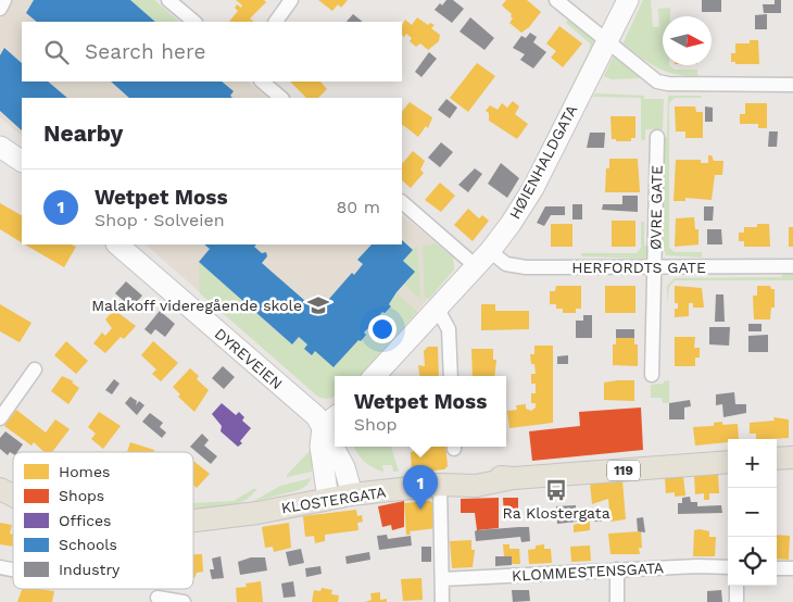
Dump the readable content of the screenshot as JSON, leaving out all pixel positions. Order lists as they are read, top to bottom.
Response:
{
  "streets": {
    "main road": ["119", "KLOSTERGATA"],
    "street": [
      "HØIENHALDGATA",
      "ØVRE GATE",
      "HERFORDTS GATE",
      "DYREVEIEN",
      "KLOMMESTENSGATA"
    ]
  },
  "crossings": [
    ["HØIENHALDGATA", "HERFORDTS GATE"],
    ["ØVRE GATE", "HERFORDTS GATE"],
    ["DYREVEIEN", "KLOSTERGATA"]
  ],
  "places": {
    "school or university": ["Malakoff videregående skole"],
    "bus stop": ["Ra Klostergata"]
  },
  "legend": [
    "Homes",
    "Shops",
    "Offices",
    "Schools",
    "Industry"
  ],
  "north": "right",
  "page": {
    "search": "Search here",
    "heading": "Nearby",
    "list": [
      {
        "mark": "1",
        "name": "Wetpet Moss",
        "note": "Shop · Solveien",
        "value": "80 m"
      }
    ],
    "popup": ["Wetpet Moss", "Shop"],
    "map_buttons": ["+", "−"],
    "pins": "1"
  }
}
